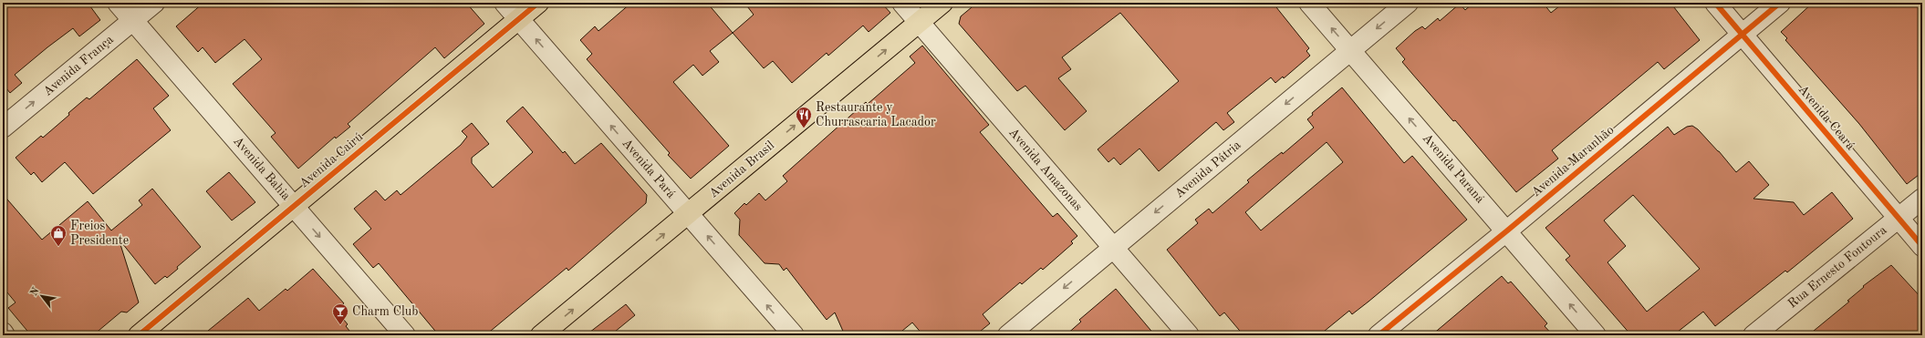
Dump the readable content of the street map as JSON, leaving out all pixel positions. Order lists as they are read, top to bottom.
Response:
{
  "streets": {
    "main road": ["Avenida Cairú", "Avenida Brasil"],
    "street": [
      "Avenida França",
      "Avenida Ceará",
      "Avenida Maranhão",
      "Avenida Bahia",
      "Avenida Pará",
      "Avenida Paraná",
      "Avenida Amazonas",
      "Avenida Pátria",
      "Rua Ernesto Fontoura"
    ]
  },
  "crossings": [
    ["Avenida França", "Avenida Bahia"],
    ["Avenida Ceará", "Avenida Maranhão"],
    ["Avenida Ceará", "Rua Ernesto Fontoura"],
    ["Avenida Cairú", "Avenida Bahia"],
    ["Avenida Cairú", "Avenida Pará"],
    ["Avenida Maranhão", "Avenida Paraná"],
    ["Avenida Pará", "Avenida Brasil"],
    ["Avenida Paraná", "Avenida Pátria"],
    ["Avenida Brasil", "Avenida Amazonas"],
    ["Avenida Amazonas", "Avenida Pátria"]
  ],
  "one_way": [
    "Avenida França",
    "Avenida Bahia",
    "Avenida Pará",
    "Avenida Paraná",
    "Avenida Brasil",
    "Avenida Pátria"
  ],
  "places": {
    "restaurant": ["Restaurante y Churrascaria Lacador"],
    "shop": ["Freios Presidente"],
    "bar": ["Charm Club"]
  },
  "north": "top left"
}
